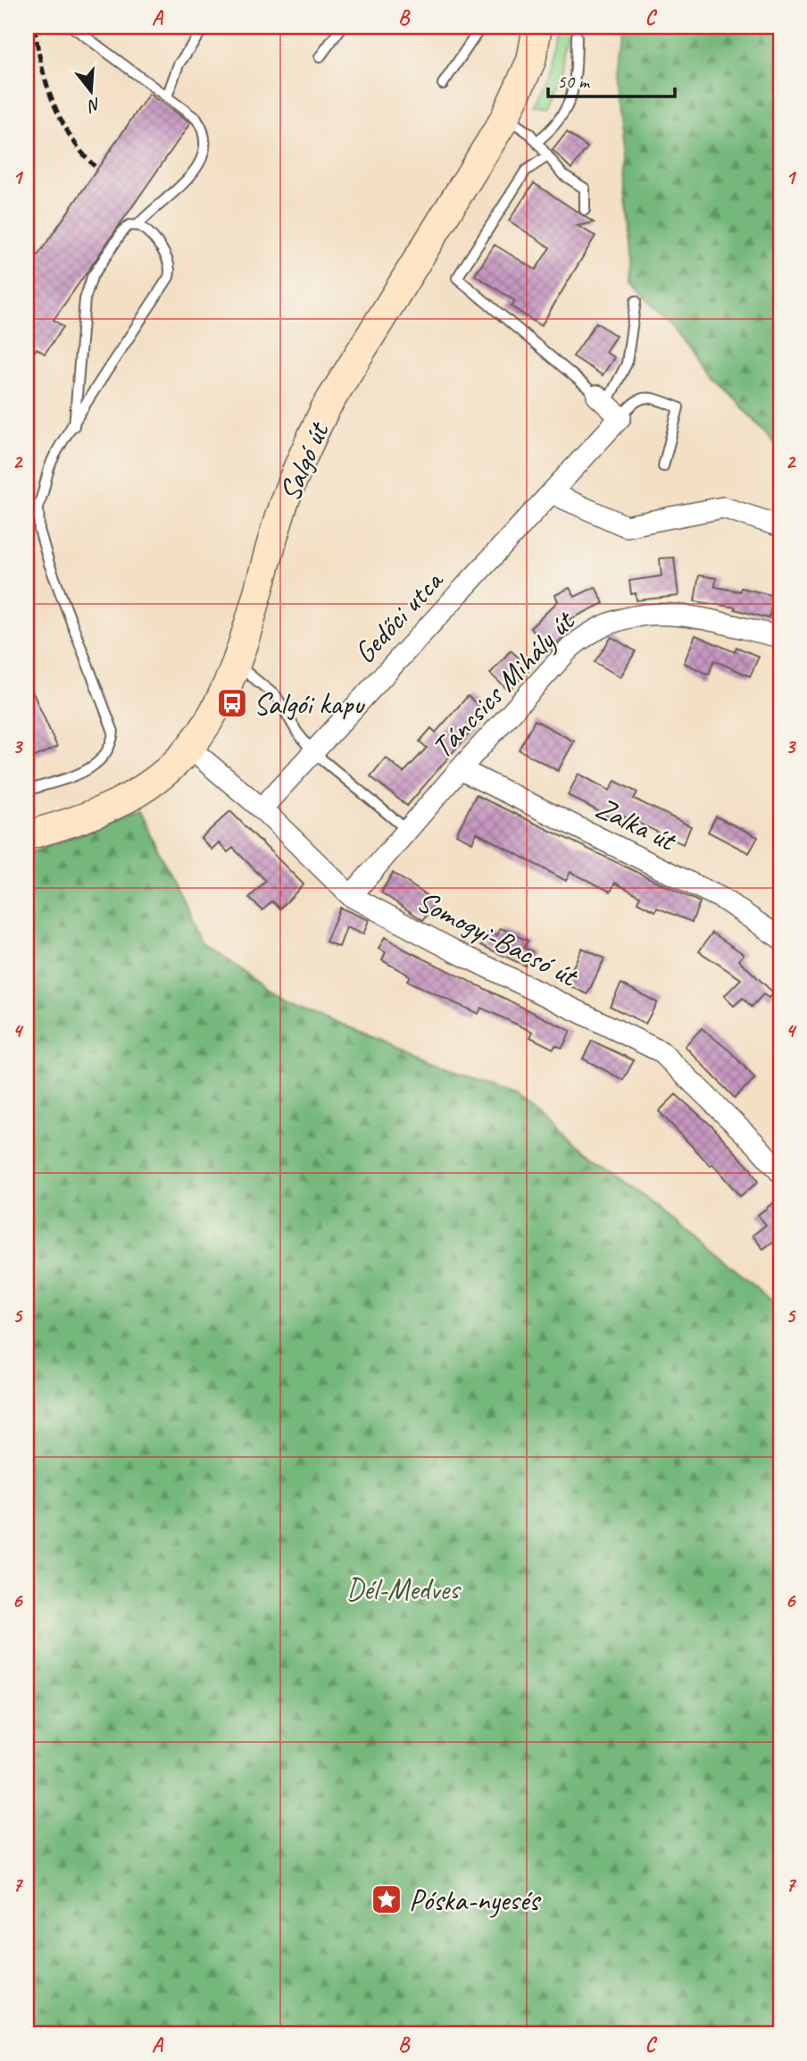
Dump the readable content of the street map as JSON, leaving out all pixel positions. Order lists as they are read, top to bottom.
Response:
{
  "streets": {
    "main road": ["Salgó út"],
    "street": [
      "Gedőci utca",
      "Táncsics Mihály út",
      "Zalka út",
      "Somogyi-Bacsó út"
    ]
  },
  "crossings": [
    ["Salgó út", "Somogyi-Bacsó út"],
    ["Gedőci utca", "Somogyi-Bacsó út"],
    ["Táncsics Mihály út", "Zalka út"],
    ["Táncsics Mihály út", "Somogyi-Bacsó út"]
  ],
  "parks": ["Dél-Medves"],
  "places": {
    "bus stop": ["Salgói kapu"],
    "place": ["Póska-nyesés"]
  },
  "scale_bar": "50 m",
  "north": "bottom",
  "grid": {
    "columns": ["A", "B", "C"],
    "rows": [
      "1",
      "2",
      "3",
      "4",
      "5",
      "6",
      "7"
    ]
  }
}
